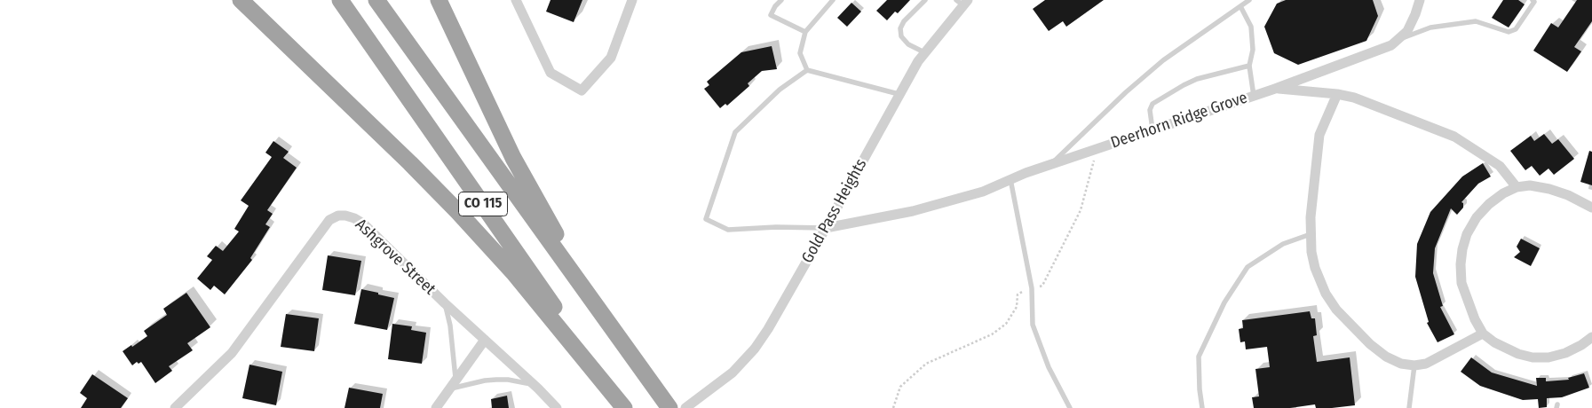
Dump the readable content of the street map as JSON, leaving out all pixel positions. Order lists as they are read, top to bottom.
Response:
{
  "streets": {
    "highway": ["CO 115"],
    "street": ["Deerhorn Ridge Grove", "Gold Pass Heights", "Ashgrove Street"]
  },
  "crossings": [
    ["Deerhorn Ridge Grove", "Gold Pass Heights"]
  ]
}
